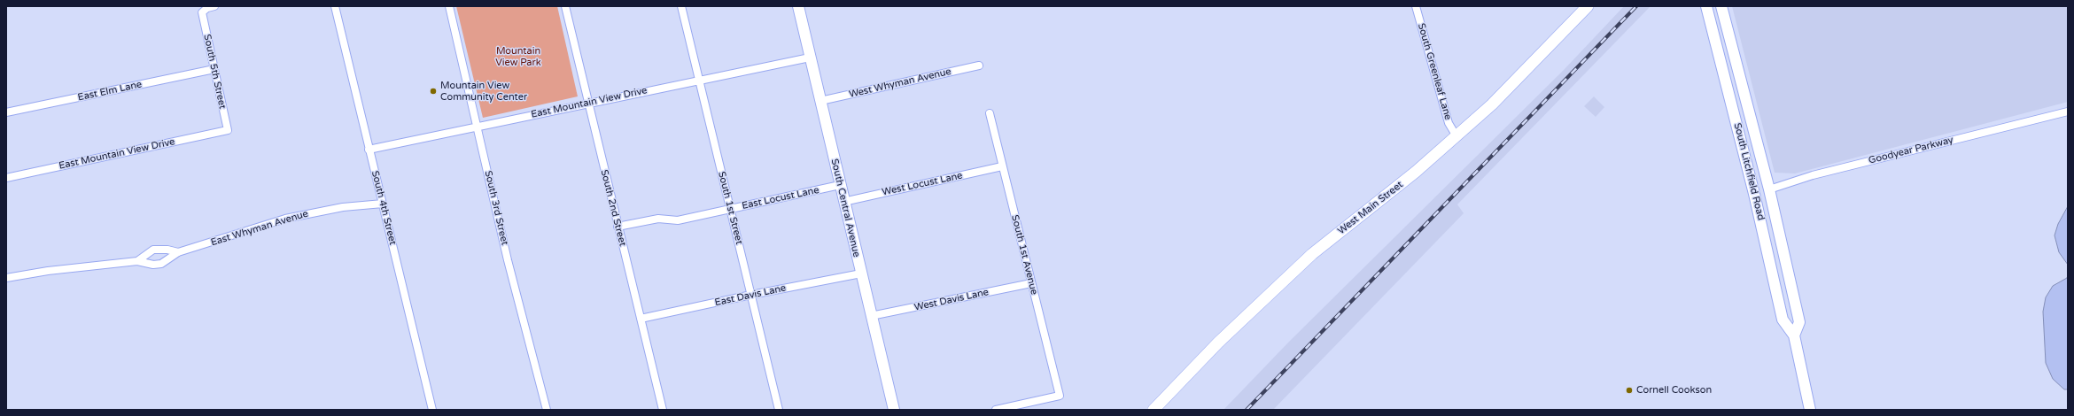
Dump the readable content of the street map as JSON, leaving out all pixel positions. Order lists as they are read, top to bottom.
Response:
{
  "streets": {
    "main road": [
      "Goodyear Parkway",
      "South Litchfield Road",
      "South Central Avenue",
      "West Main Street"
    ],
    "street": [
      "South 5th Street",
      "South Greenleaf Lane",
      "West Whyman Avenue",
      "East Elm Lane",
      "East Mountain View Drive",
      "West Locust Lane",
      "East Locust Lane",
      "South 4th Street",
      "South 3rd Street",
      "South 2nd Street",
      "South 1st Street",
      "East Whyman Avenue",
      "South 1st Avenue",
      "East Davis Lane",
      "West Davis Lane"
    ]
  },
  "crossings": [
    ["South 5th Street", "East Elm Lane"],
    ["South 5th Street", "East Mountain View Drive"],
    ["South Greenleaf Lane", "West Main Street"],
    ["West Whyman Avenue", "South Central Avenue"],
    ["East Mountain View Drive", "South 4th Street"],
    ["East Mountain View Drive", "South 3rd Street"],
    ["East Mountain View Drive", "South 2nd Street"],
    ["East Mountain View Drive", "South 1st Street"],
    ["East Mountain View Drive", "South Central Avenue"],
    ["Goodyear Parkway", "South Litchfield Road"],
    ["West Locust Lane", "South Central Avenue"],
    ["West Locust Lane", "South 1st Avenue"],
    ["East Locust Lane", "South 2nd Street"],
    ["East Locust Lane", "South 1st Street"],
    ["East Locust Lane", "South Central Avenue"],
    ["South 4th Street", "East Whyman Avenue"],
    ["South 2nd Street", "East Davis Lane"],
    ["South 1st Street", "East Davis Lane"],
    ["South Central Avenue", "East Davis Lane"],
    ["South Central Avenue", "West Davis Lane"],
    ["South 1st Avenue", "West Davis Lane"]
  ],
  "parks": ["Mountain View Park"],
  "places": ["Mountain View Community Center", "Cornell Cookson"]
}
